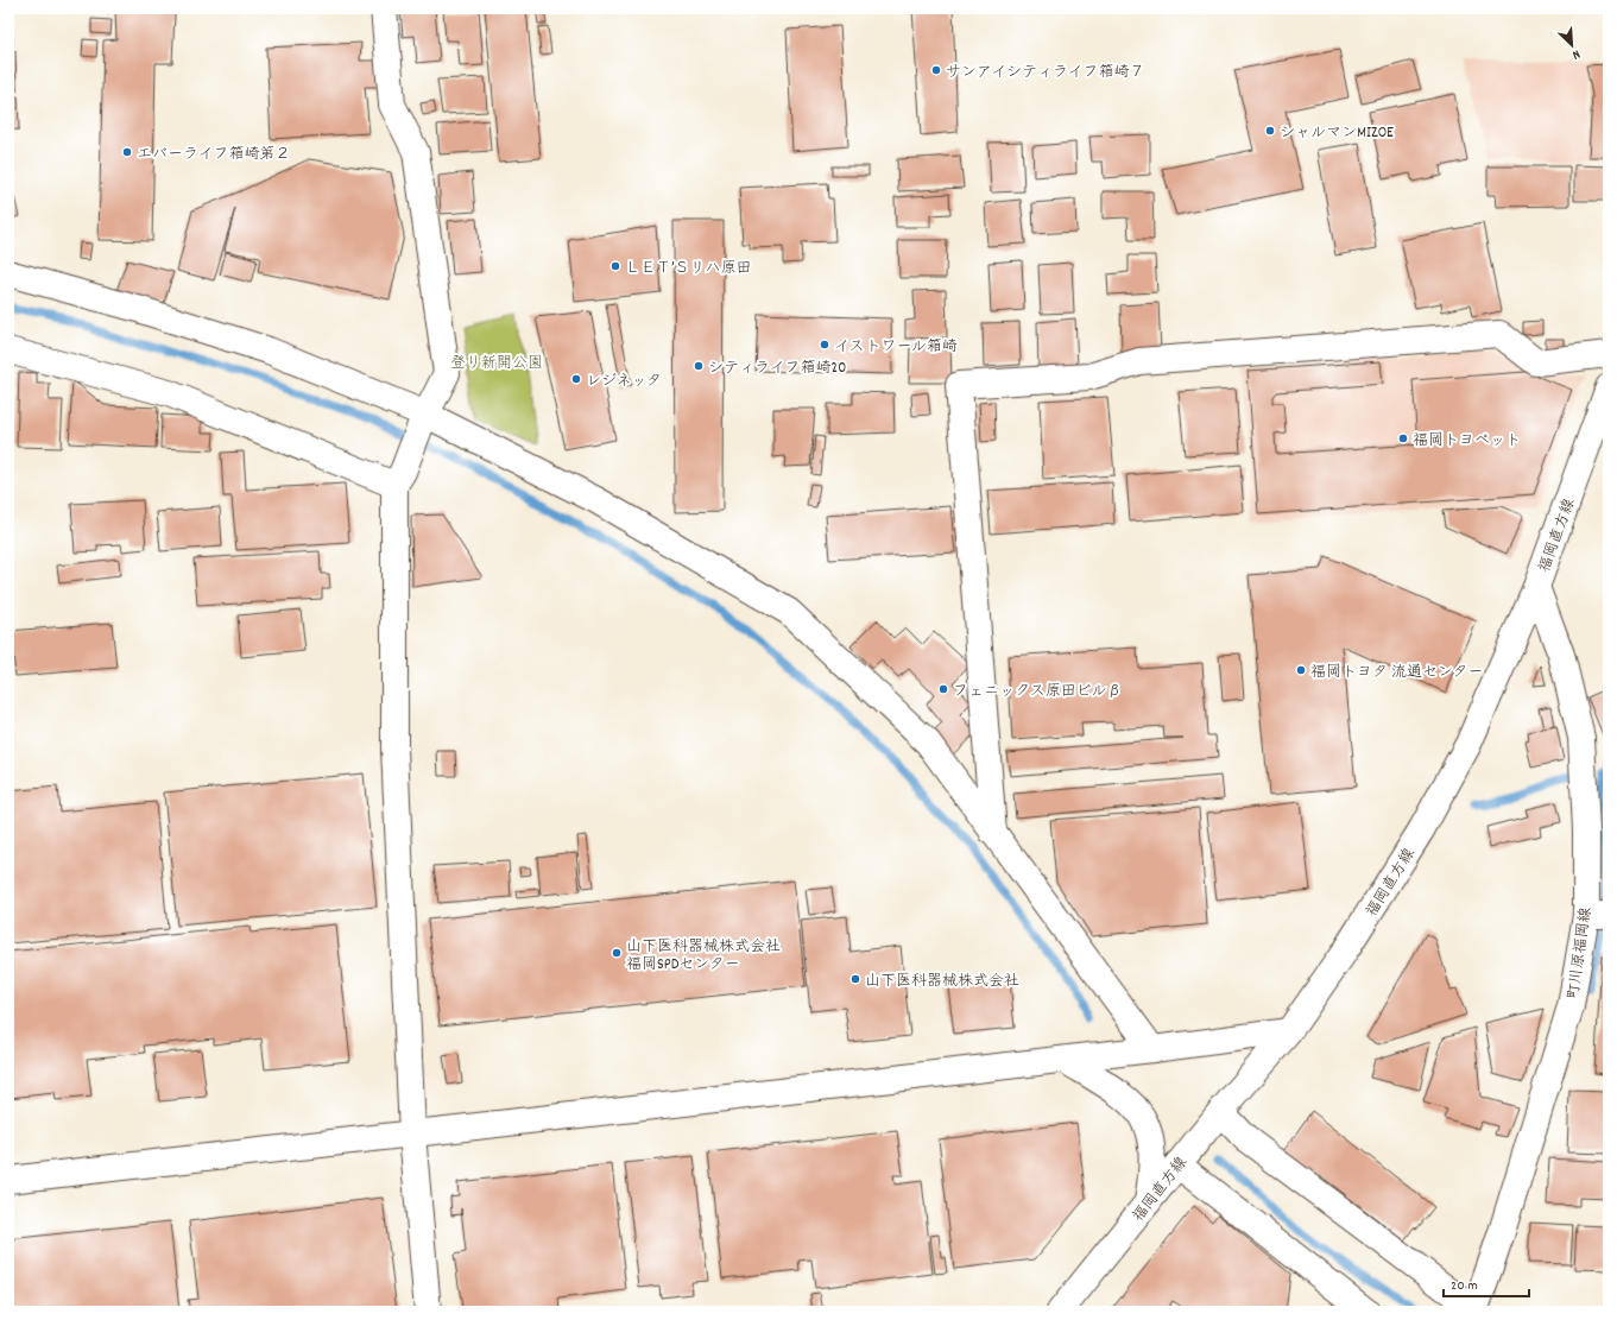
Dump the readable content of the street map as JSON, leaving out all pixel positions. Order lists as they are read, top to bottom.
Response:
{
  "streets": {
    "street": ["福岡直方線", "町川原福岡線"]
  },
  "crossings": [
    ["福岡直方線", "町川原福岡線"]
  ],
  "parks": ["登り新開公園"],
  "places": [
    "サンアイシティライフ箱崎７",
    "シャルマンMIZOE",
    "エバーライフ箱崎第２",
    "ＬＥＴ’Ｓリハ原田",
    "イストワール箱崎",
    "シティライフ箱崎20",
    "レジネッタ",
    "福岡トヨペット",
    "福岡トヨタ 流通センター",
    "フェニックス原田ビルβ",
    "山下医科器械株式会社 福岡SPDセンター",
    "山下医科器械株式会社"
  ],
  "scale_bar": "20 m",
  "north": "bottom right"
}
